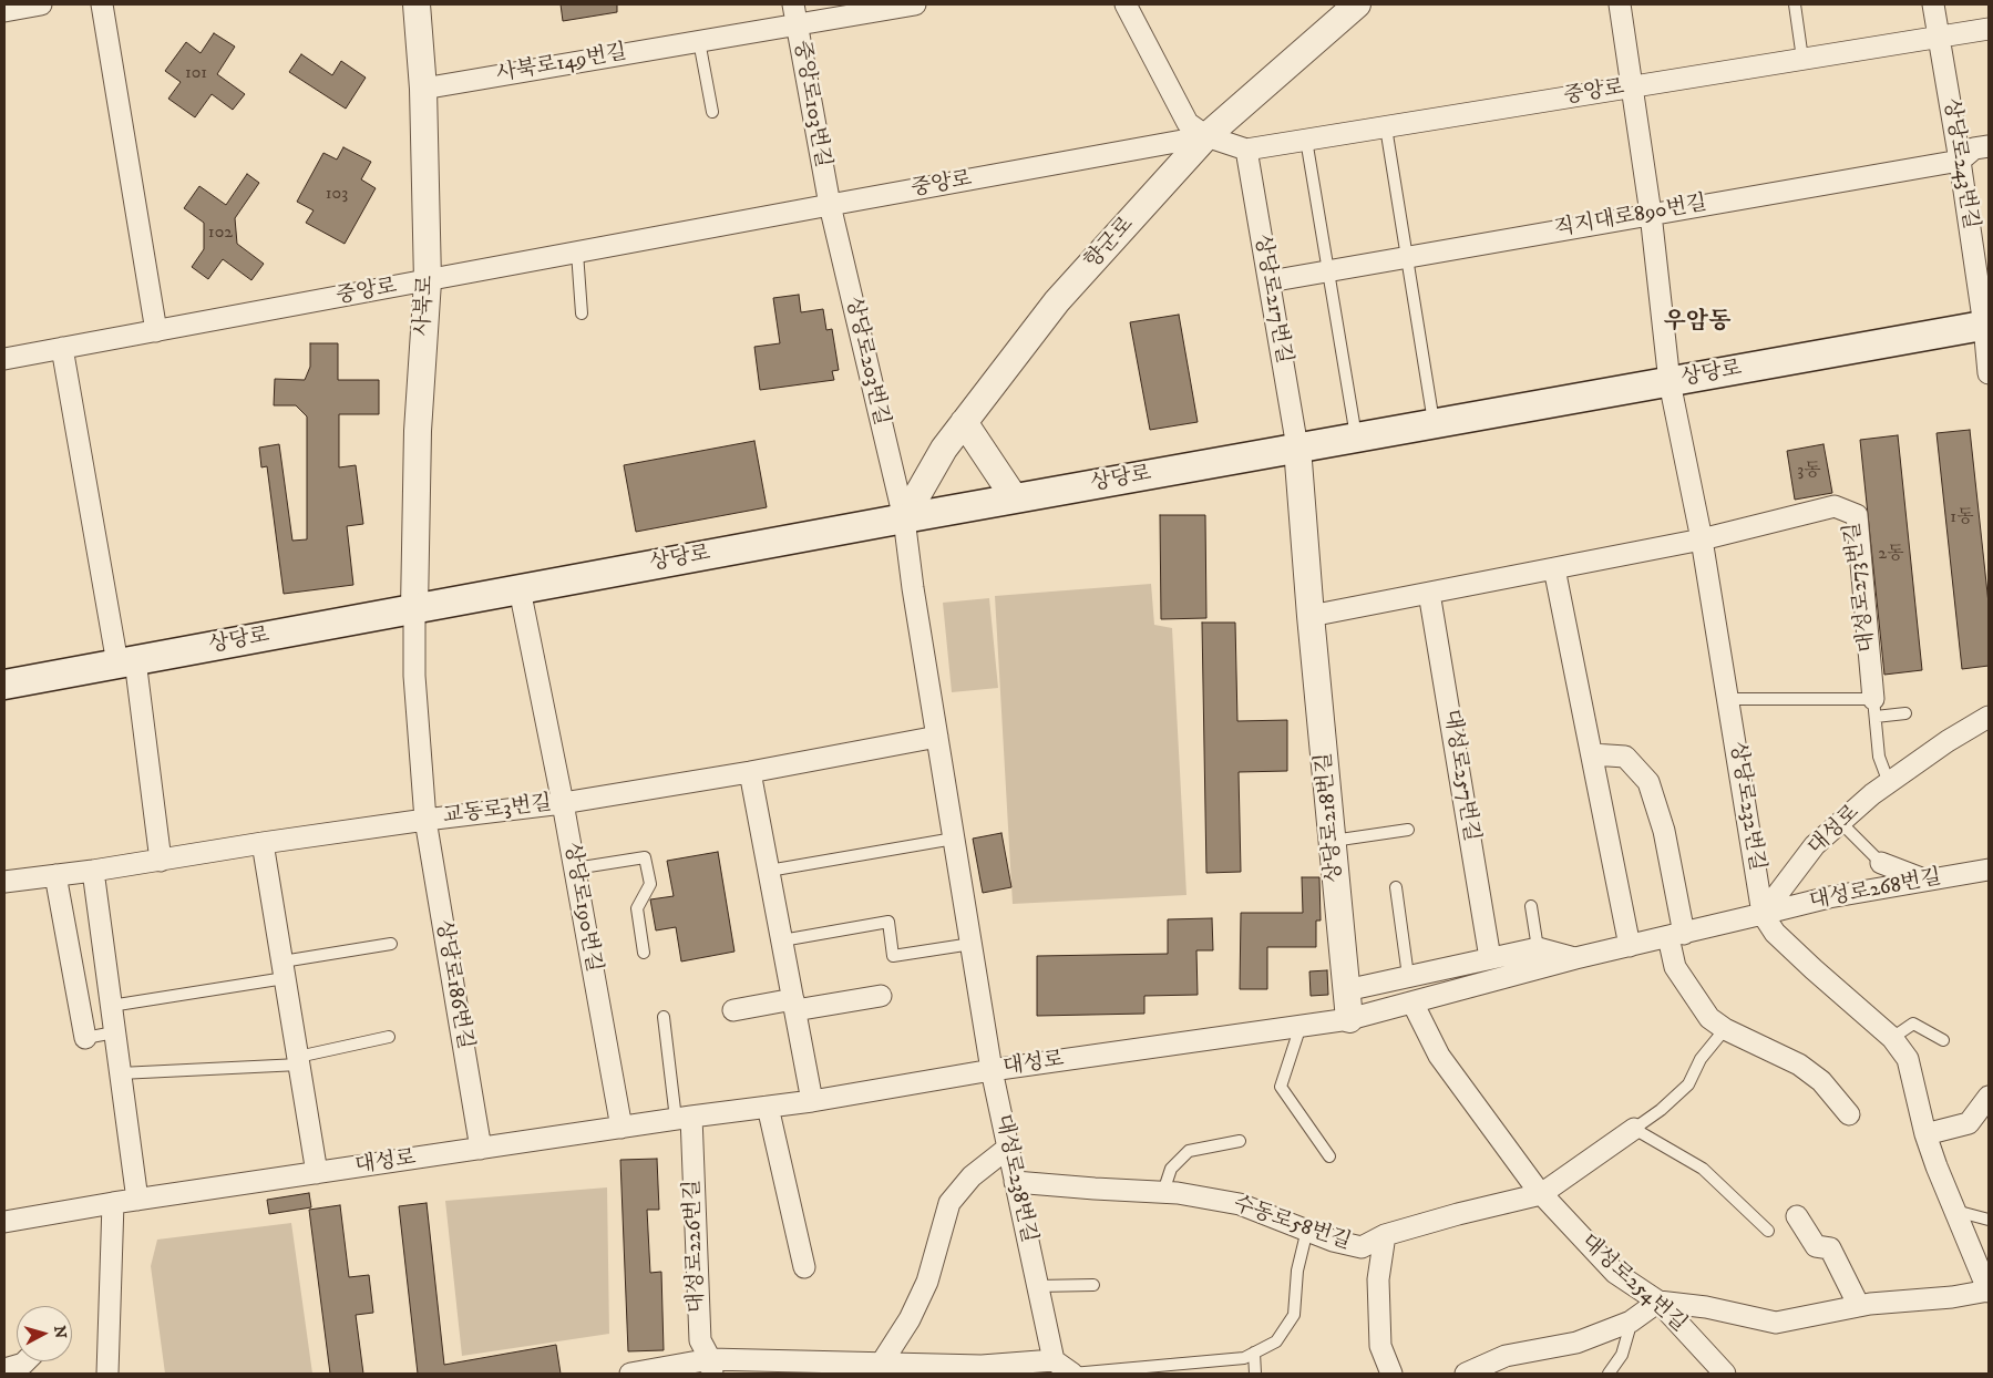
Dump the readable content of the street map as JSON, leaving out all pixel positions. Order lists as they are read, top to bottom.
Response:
{
  "streets": {
    "main road": ["상당로"],
    "street": [
      "사북로149번길",
      "중앙로",
      "중앙로103번길",
      "상당로243번길",
      "직지대로890번길",
      "향군로",
      "상당로217번길",
      "사북로",
      "상당로203번길",
      "대성로273번길",
      "대성로257번길",
      "상당로232번길",
      "교동로3번길",
      "상당로218번길",
      "대성로",
      "대성로268번길",
      "상당로190번길",
      "상당로186번길",
      "대성로238번길",
      "수동로58번길",
      "대성로226번길",
      "대성로254번길"
    ]
  },
  "crossings": [
    ["사북로149번길", "중앙로103번길"],
    ["사북로149번길", "사북로"],
    ["중앙로", "중앙로103번길"],
    ["중앙로", "상당로243번길"],
    ["중앙로", "향군로"],
    ["중앙로", "상당로217번길"],
    ["중앙로", "사북로"],
    ["중앙로", "상당로203번길"],
    ["중앙로", "상당로232번길"],
    ["중앙로103번길", "상당로203번길"],
    ["상당로243번길", "직지대로890번길"],
    ["상당로243번길", "상당로"],
    ["직지대로890번길", "상당로217번길"],
    ["직지대로890번길", "상당로232번길"],
    ["향군로", "상당로203번길"],
    ["향군로", "상당로"],
    ["상당로217번길", "상당로"],
    ["상당로217번길", "상당로218번길"],
    ["사북로", "상당로"],
    ["사북로", "상당로186번길"],
    ["상당로203번길", "상당로"],
    ["상당로203번길", "교동로3번길"],
    ["상당로203번길", "대성로238번길"],
    ["상당로", "상당로232번길"],
    ["상당로", "상당로218번길"],
    ["상당로", "상당로190번길"],
    ["상당로", "상당로186번길"],
    ["대성로273번길", "상당로232번길"],
    ["대성로273번길", "대성로"],
    ["상당로232번길", "대성로"],
    ["상당로232번길", "대성로268번길"],
    ["교동로3번길", "상당로190번길"],
    ["교동로3번길", "상당로186번길"],
    ["상당로218번길", "대성로"],
    ["대성로", "대성로268번길"],
    ["대성로", "상당로190번길"],
    ["대성로", "상당로186번길"],
    ["대성로", "대성로238번길"],
    ["대성로", "대성로226번길"],
    ["대성로", "대성로254번길"],
    ["대성로238번길", "수동로58번길"],
    ["수동로58번길", "대성로254번길"]
  ],
  "districts": ["우암동"],
  "house_numbers": [
    "101",
    "103",
    "102",
    "3동",
    "1동",
    "2동"
  ],
  "north": "right"
}
